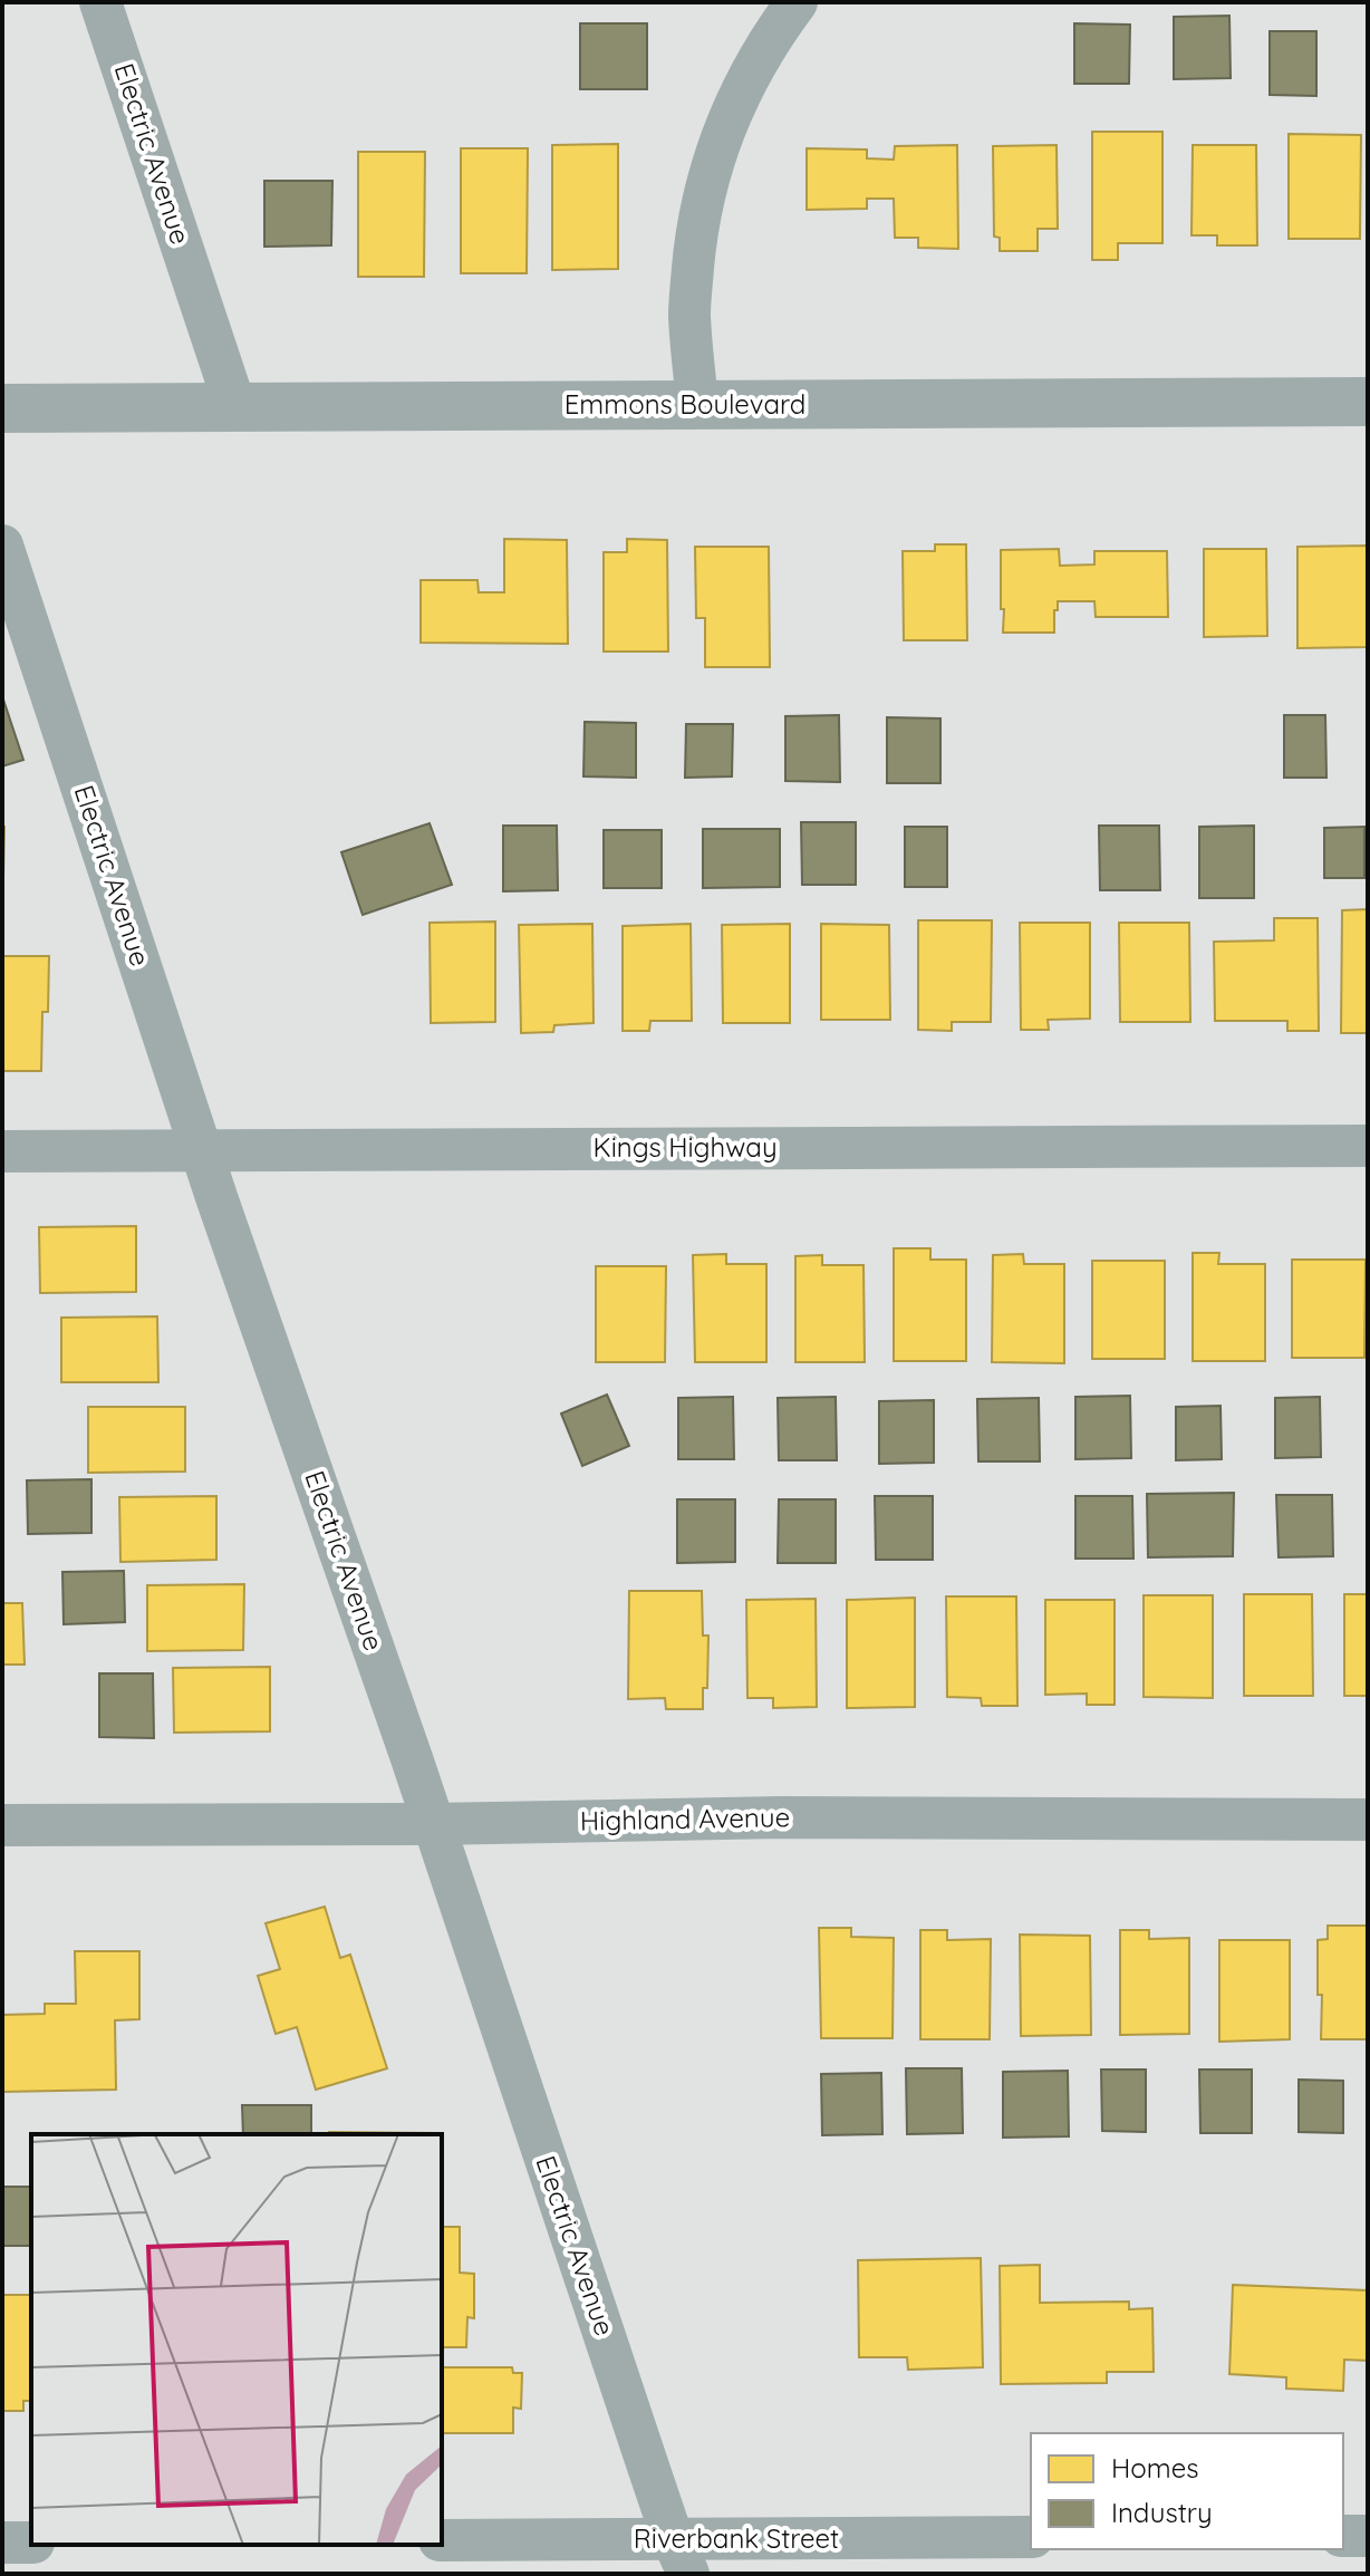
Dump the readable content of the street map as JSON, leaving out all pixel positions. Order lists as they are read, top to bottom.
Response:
{
  "streets": {
    "street": [
      "Electric Avenue",
      "Emmons Boulevard",
      "Kings Highway",
      "Highland Avenue",
      "Riverbank Street"
    ]
  },
  "crossings": [
    ["Electric Avenue", "Emmons Boulevard"],
    ["Electric Avenue", "Kings Highway"],
    ["Electric Avenue", "Highland Avenue"],
    ["Electric Avenue", "Riverbank Street"]
  ],
  "legend": ["Homes", "Industry"]
}
